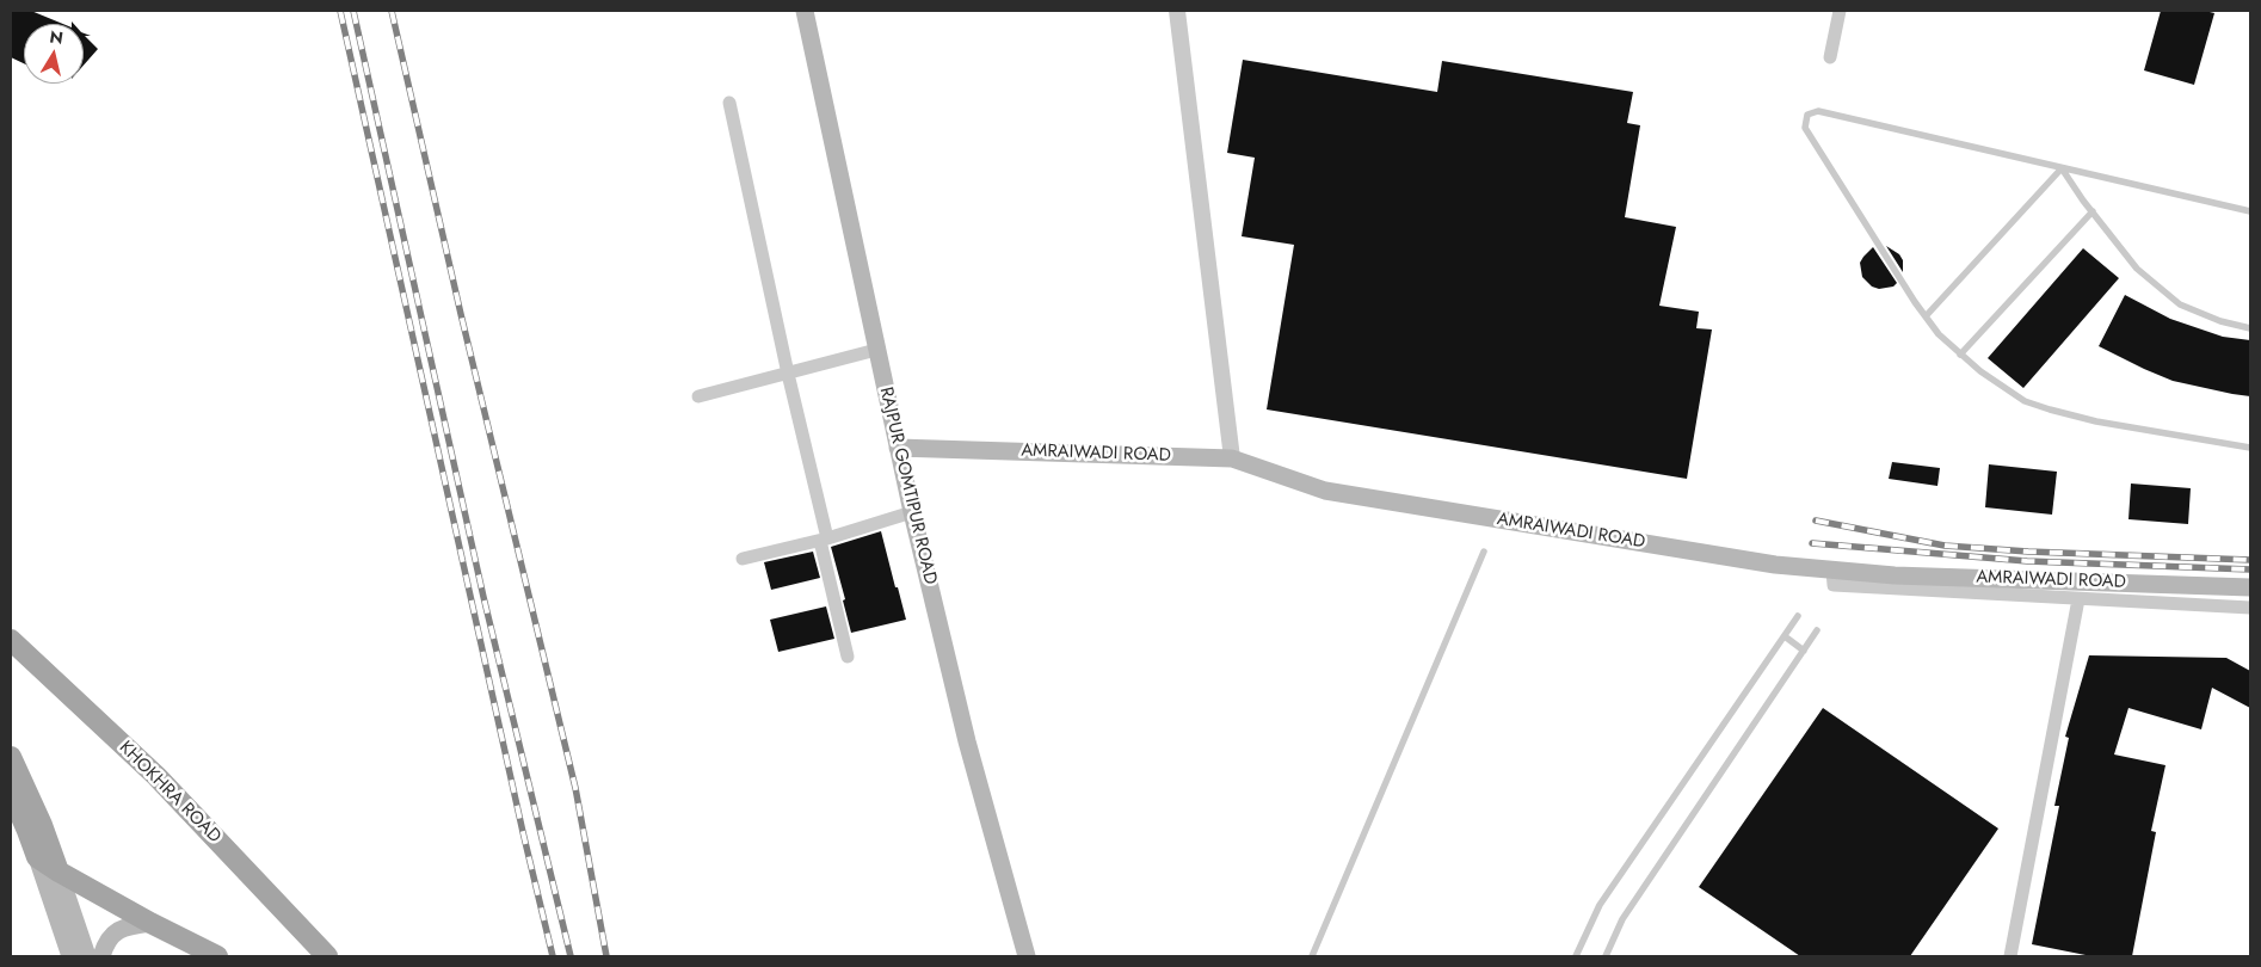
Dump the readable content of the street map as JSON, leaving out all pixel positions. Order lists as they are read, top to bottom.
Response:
{
  "streets": {
    "main road": ["AMRAIWADI ROAD", "RAJPUR GOMTIPUR ROAD", "KHOKHRA ROAD"]
  },
  "crossings": [
    ["AMRAIWADI ROAD", "RAJPUR GOMTIPUR ROAD"]
  ],
  "north": "top"
}
